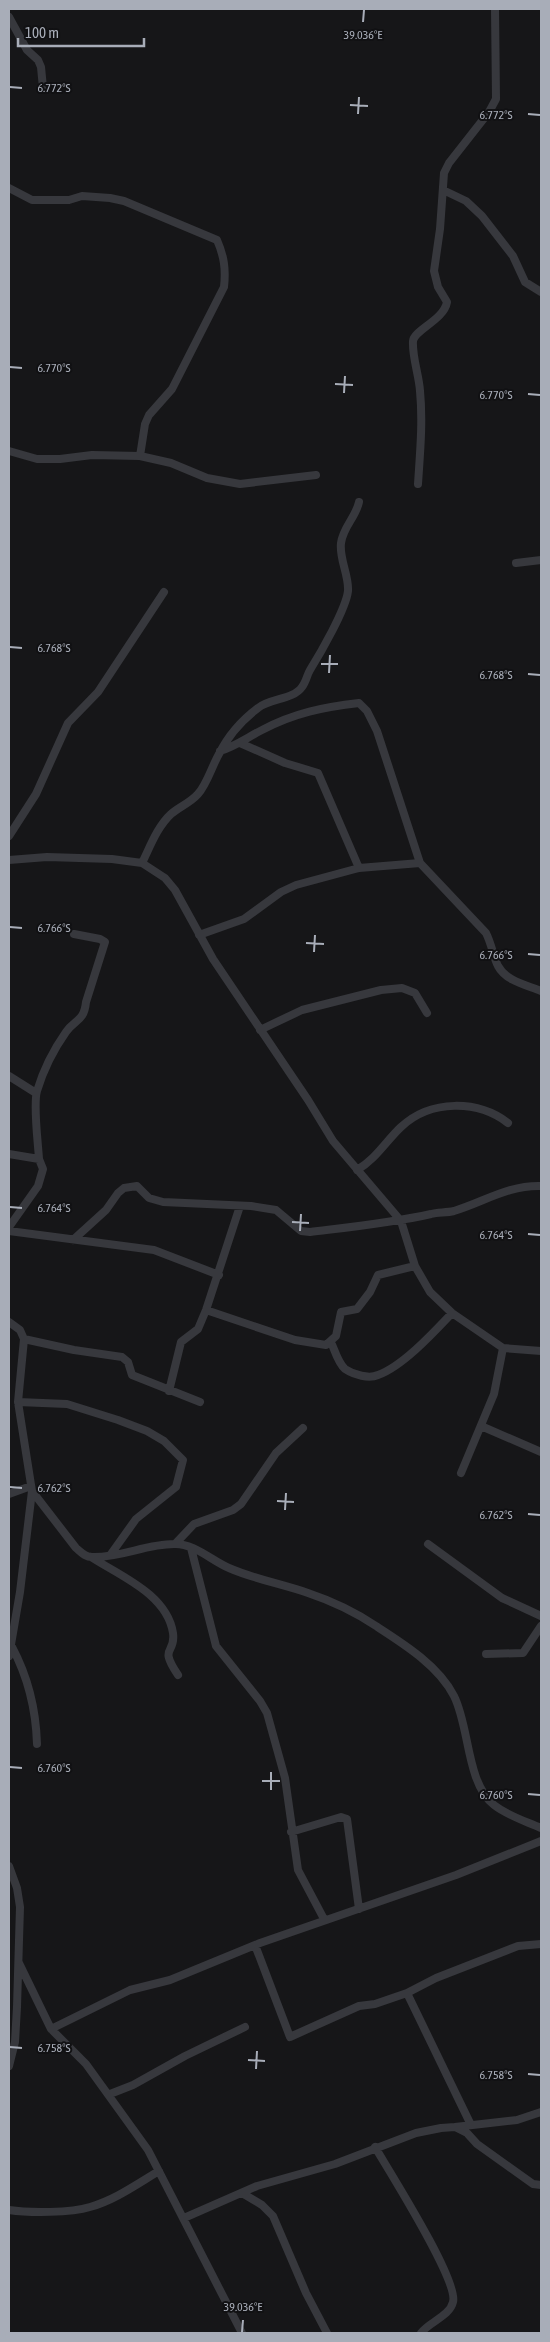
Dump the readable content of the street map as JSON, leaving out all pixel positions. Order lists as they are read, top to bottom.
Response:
{
  "scale_bar": "100 m",
  "coordinates": [
    "39.036°E",
    "6.772°S",
    "6.770°S",
    "6.768°S",
    "6.766°S",
    "6.764°S",
    "6.762°S",
    "6.760°S",
    "6.758°S"
  ]
}
